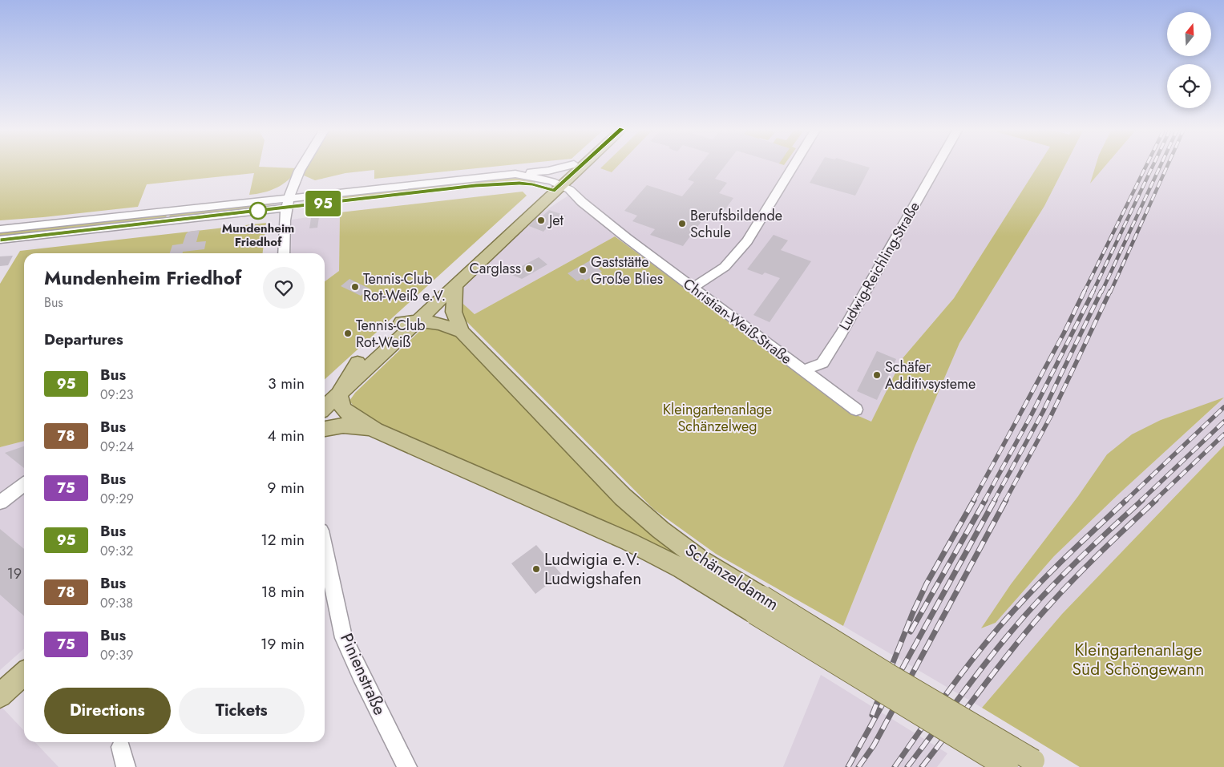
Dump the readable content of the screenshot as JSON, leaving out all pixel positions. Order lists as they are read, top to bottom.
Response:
{
  "streets": {
    "main road": ["Schänzeldamm"],
    "street": ["Ludwig-Reichling-Straße", "Christian-Weiß-Straße", "Pinienstraße"]
  },
  "crossings": [
    ["Ludwig-Reichling-Straße", "Christian-Weiß-Straße"]
  ],
  "parks": ["Kleingartenanlage Schänzelweg", "Kleingartenanlage Süd Schöngewann"],
  "places": [
    "Mundenheim Friedhof",
    "Jet",
    "Berufsbildende Schule",
    "Carglass",
    "Gaststätte Große Blies",
    "Tennis-Club Rot-Weiß e.V.",
    "Tennis-Club Rot-Weiß",
    "Schäfer Additivsysteme",
    "Ludwigia e.V. Ludwigshafen"
  ],
  "lines": ["bus line 95"],
  "house_numbers": ["19"],
  "north": "top",
  "page": {
    "on_map": "95",
    "heading": [
      ["Mundenheim Friedhof", "Bus"],
      "Departures"
    ],
    "list": [
      {
        "mark": "95",
        "name": "Bus",
        "note": "09:23",
        "value": "3 min"
      },
      {
        "mark": "78",
        "name": "Bus",
        "note": "09:24",
        "value": "4 min"
      },
      {
        "mark": "75",
        "name": "Bus",
        "note": "09:29",
        "value": "9 min"
      },
      {
        "mark": "95",
        "name": "Bus",
        "note": "09:32",
        "value": "12 min"
      },
      {
        "mark": "78",
        "name": "Bus",
        "note": "09:38",
        "value": "18 min"
      },
      {
        "mark": "75",
        "name": "Bus",
        "note": "09:39",
        "value": "19 min"
      }
    ],
    "buttons": ["Directions", "Tickets"]
  }
}
